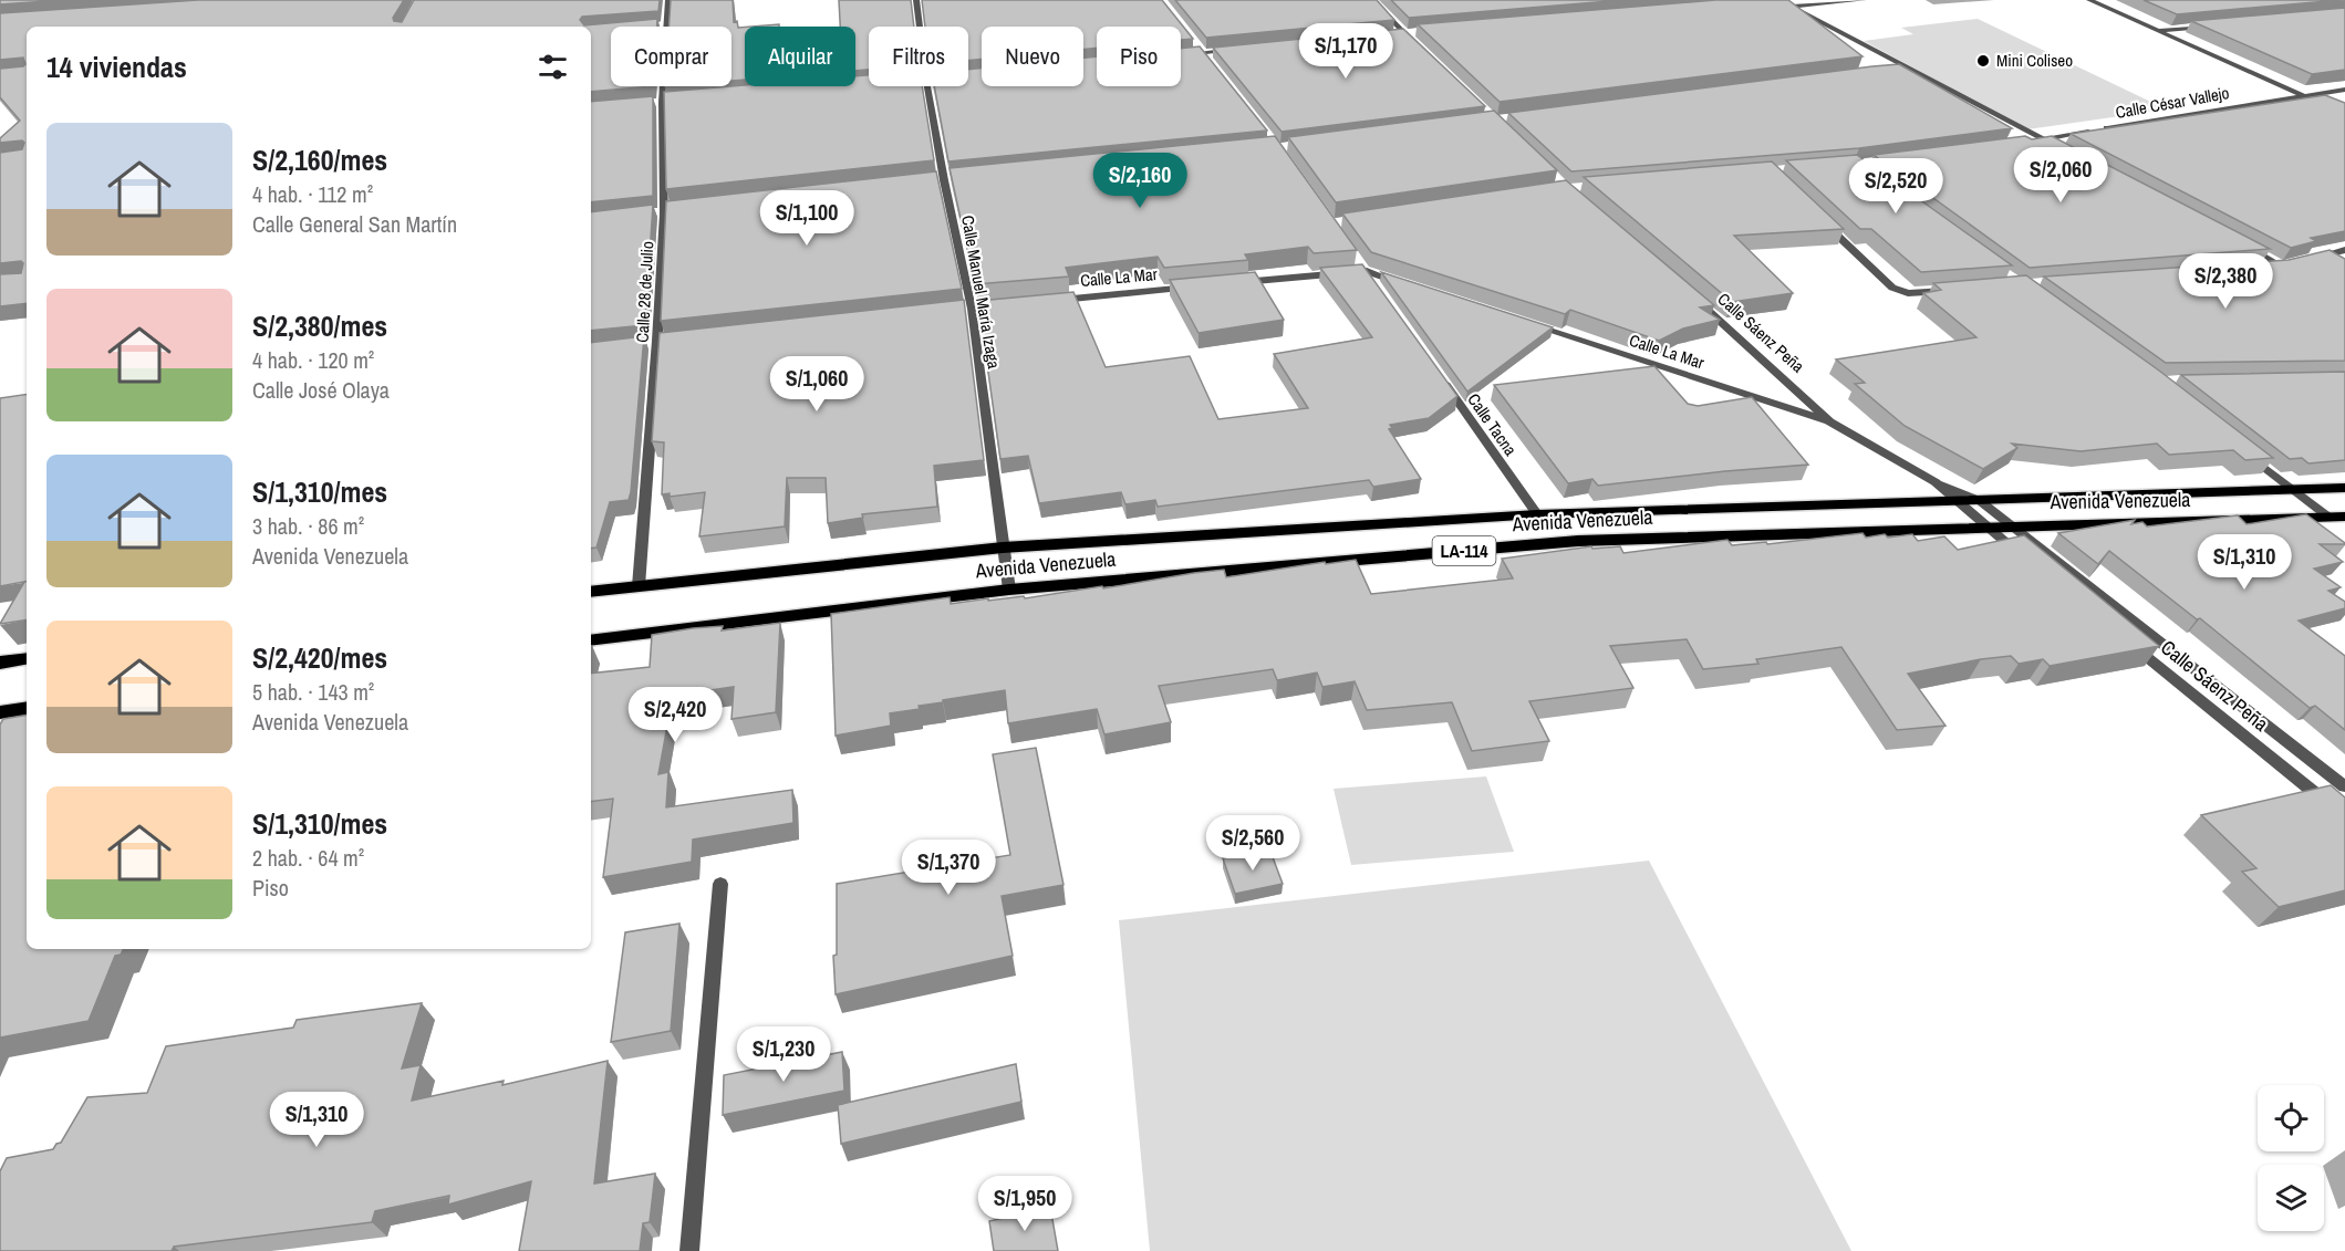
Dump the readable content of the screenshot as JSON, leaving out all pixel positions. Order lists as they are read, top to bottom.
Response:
{
  "streets": {
    "main road": ["Avenida Venezuela", "LA-114"],
    "street": [
      "Calle César Vallejo",
      "Calle La Mar",
      "Calle 28 de Julio",
      "Calle Manuel María Izaga",
      "Calle Sáenz Peña",
      "Calle Tacna"
    ]
  },
  "crossings": [
    ["Calle La Mar", "Calle Sáenz Peña"],
    ["Calle 28 de Julio", "Avenida Venezuela"],
    ["Calle Manuel María Izaga", "Avenida Venezuela"],
    ["Calle Sáenz Peña", "Avenida Venezuela"],
    ["Calle Tacna", "Avenida Venezuela"]
  ],
  "places": ["Mini Coliseo"],
  "page": {
    "price": [
      "S/1,170",
      "S/2,060",
      "S/2,160",
      "S/2,520",
      "S/1,100",
      "S/2,380",
      "S/1,060",
      "S/1,310",
      "S/2,420",
      "S/2,560",
      "S/1,370",
      "S/1,230",
      "S/1,310",
      "S/1,950"
    ],
    "chip": [
      "Comprar",
      "Alquilar",
      "Filtros",
      "Nuevo",
      "Piso"
    ],
    "heading": "14 viviendas",
    "list": [
      {
        "name": "S/2,160/mes",
        "note": "4 hab. · 112 m² · Calle General San Martín"
      },
      {
        "name": "S/2,380/mes",
        "note": "4 hab. · 120 m² · Calle José Olaya"
      },
      {
        "name": "S/1,310/mes",
        "note": "3 hab. · 86 m² · Avenida Venezuela"
      },
      {
        "name": "S/2,420/mes",
        "note": "5 hab. · 143 m² · Avenida Venezuela"
      },
      {
        "name": "S/1,310/mes",
        "note": "2 hab. · 64 m² · Piso"
      }
    ]
  }
}
